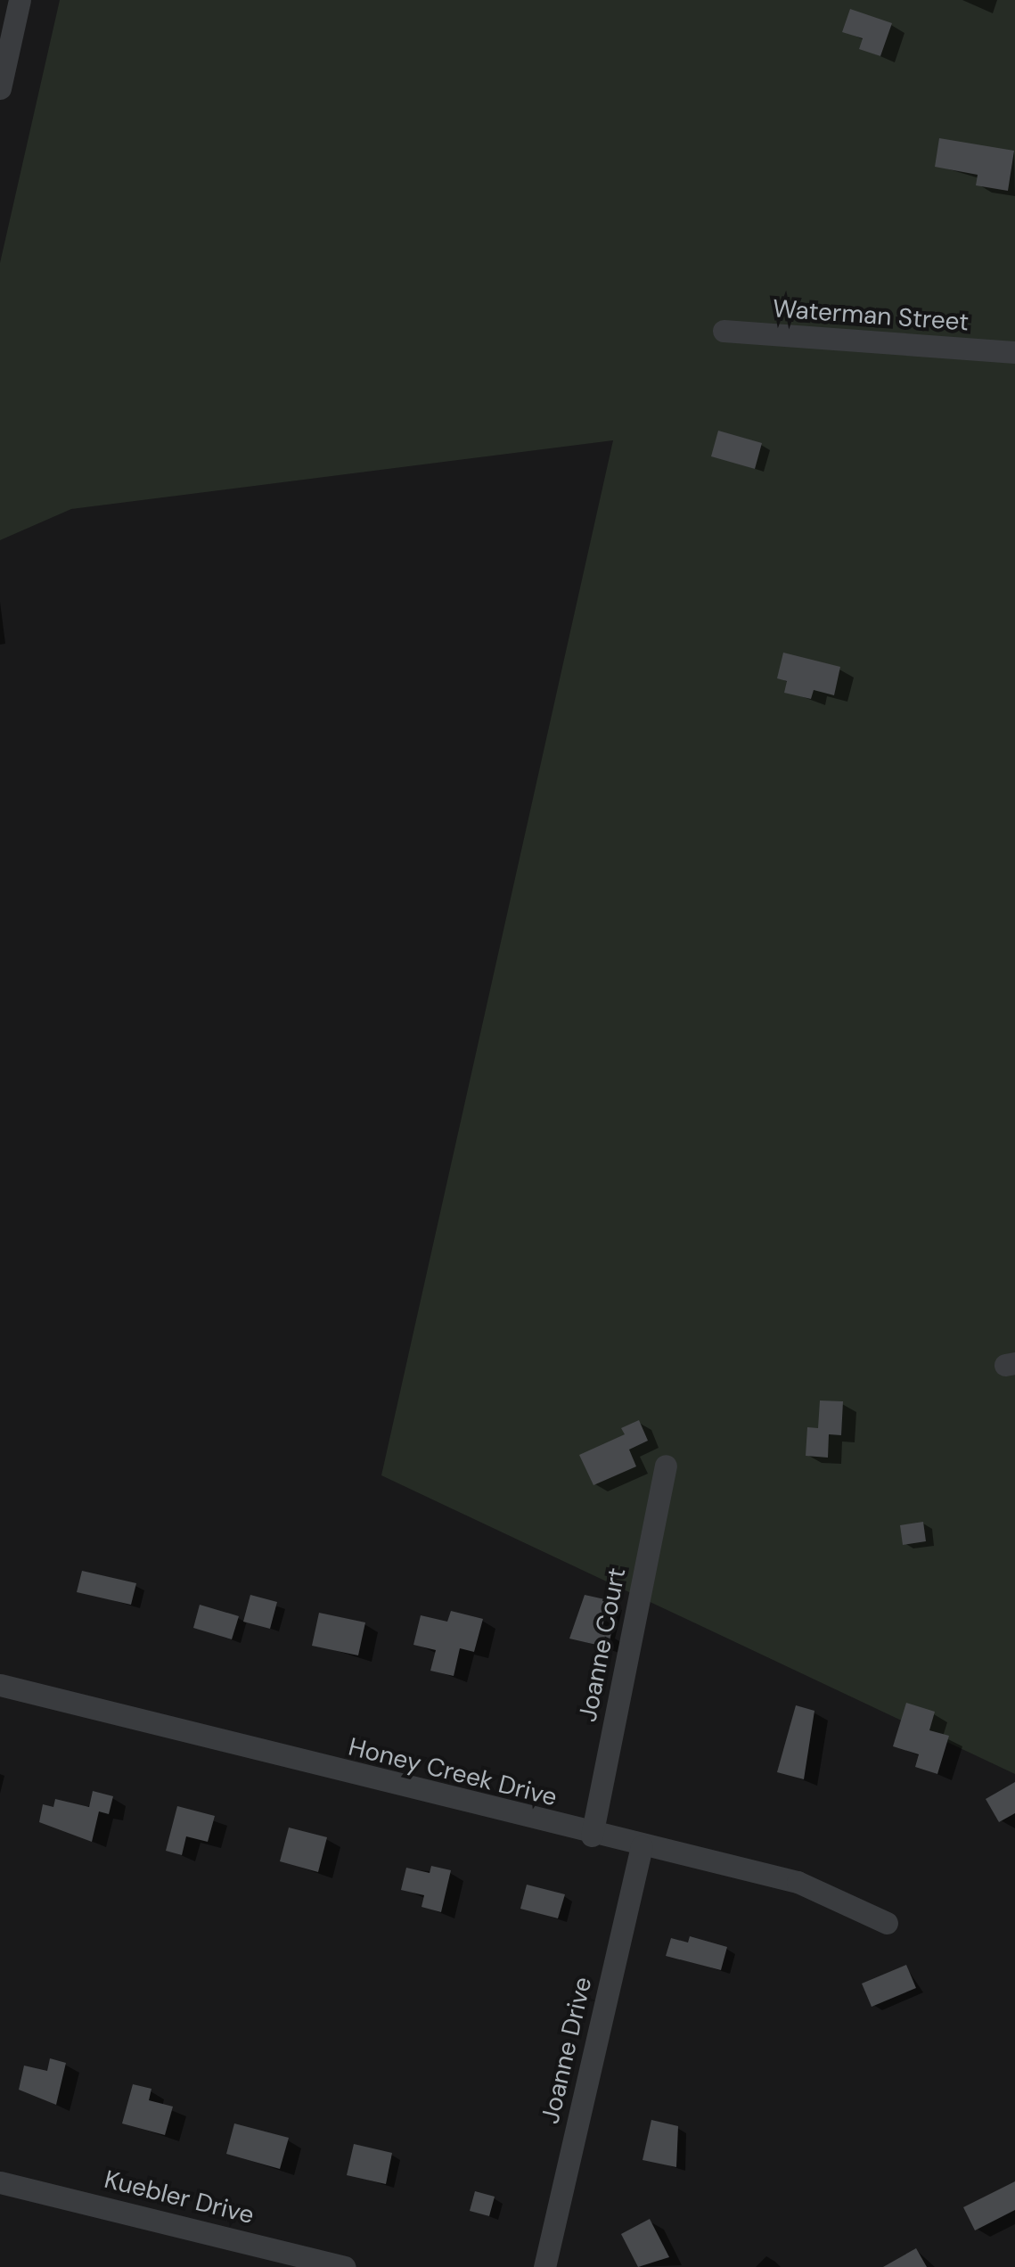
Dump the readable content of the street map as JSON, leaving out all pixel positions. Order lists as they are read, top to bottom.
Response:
{
  "streets": {
    "street": [
      "Waterman Street",
      "Joanne Court",
      "Honey Creek Drive",
      "Joanne Drive",
      "Kuebler Drive"
    ]
  },
  "crossings": [
    ["Joanne Court", "Honey Creek Drive"],
    ["Honey Creek Drive", "Joanne Drive"]
  ]
}
